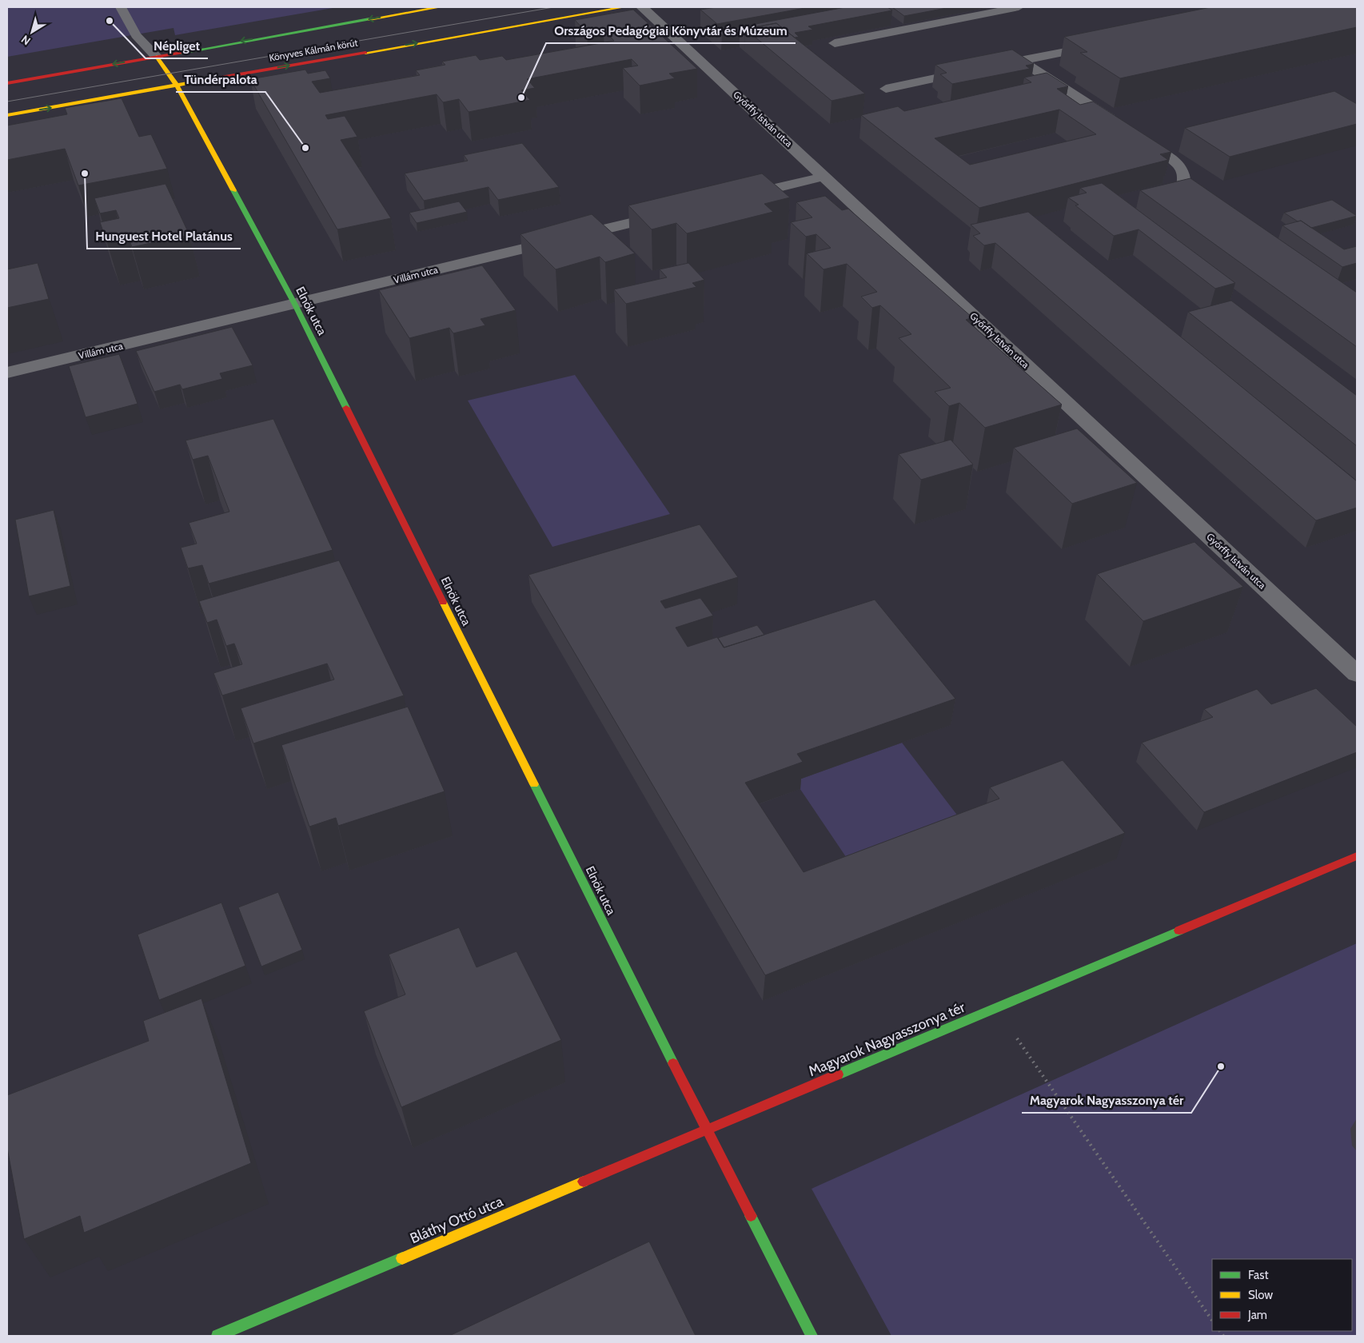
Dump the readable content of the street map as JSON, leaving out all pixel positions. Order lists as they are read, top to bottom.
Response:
{
  "streets": {
    "street": [
      "Könyves Kálmán körút",
      "Győrffy István utca",
      "Villám utca",
      "Elnök utca",
      "Magyarok Nagyasszonya tér",
      "Bláthy Ottó utca"
    ]
  },
  "crossings": [
    ["Könyves Kálmán körút", "Elnök utca"],
    ["Villám utca", "Elnök utca"],
    ["Elnök utca", "Magyarok Nagyasszonya tér"],
    ["Elnök utca", "Bláthy Ottó utca"],
    ["Magyarok Nagyasszonya tér", "Bláthy Ottó utca"]
  ],
  "places": [
    "Népliget",
    "Országos Pedagógiai Könyvtár és Múzeum",
    "Tündérpalota",
    "Hunguest Hotel Platánus",
    "Magyarok Nagyasszonya tér"
  ],
  "legend": ["Fast", "Slow", "Jam"],
  "north": "bottom left"
}
